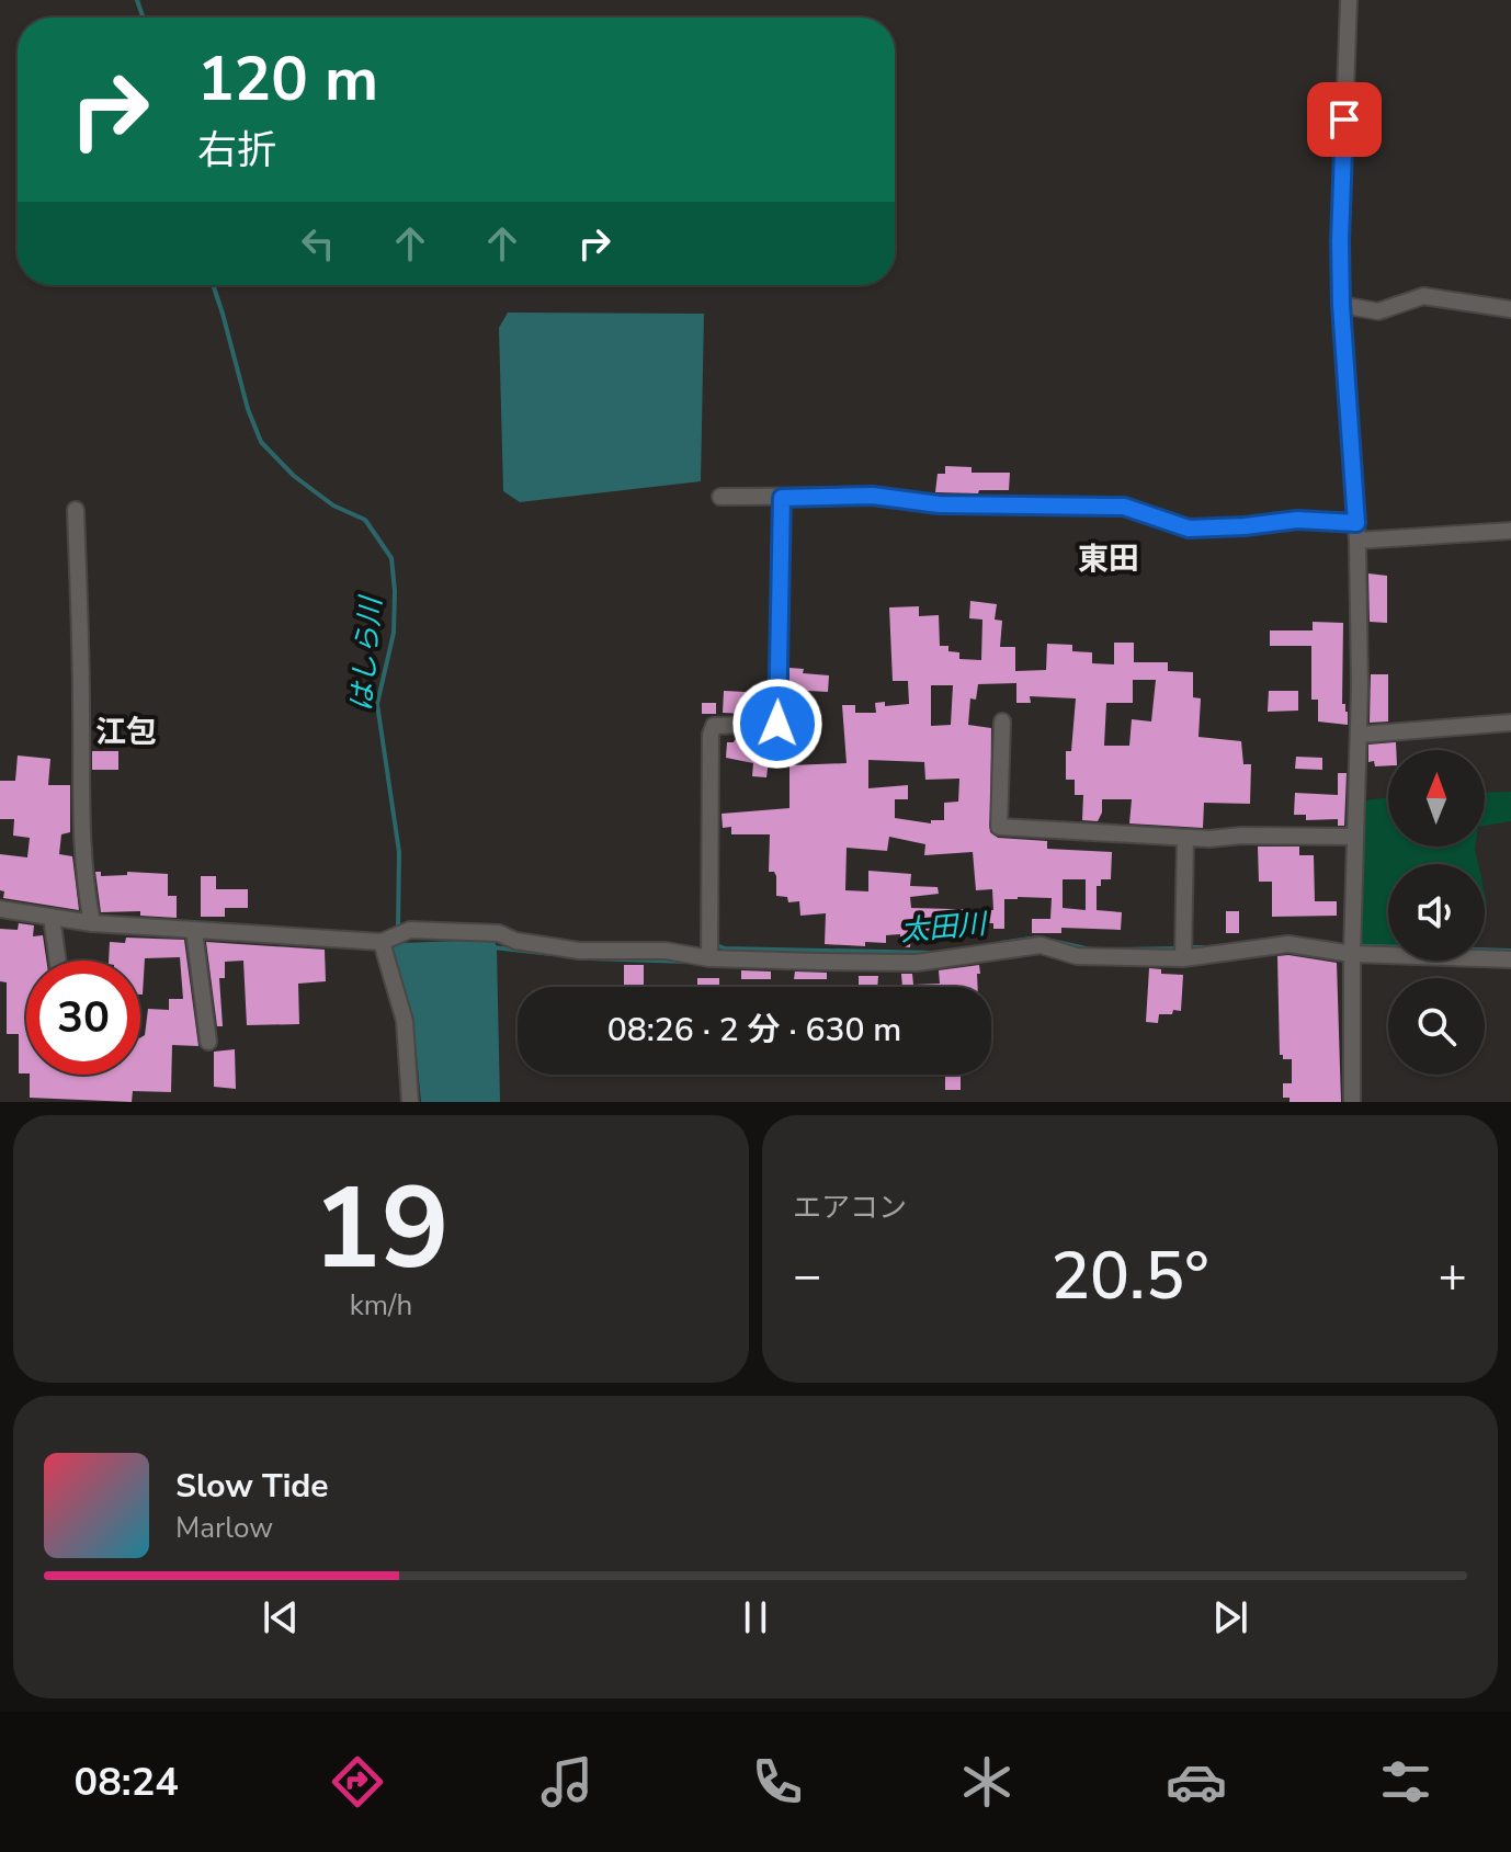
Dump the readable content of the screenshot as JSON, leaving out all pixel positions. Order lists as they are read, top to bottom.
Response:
{
  "districts": ["東田", "江包"],
  "water": ["はしら川", "太田川"],
  "north": "top",
  "page": {
    "turn": ["120 m", "右折"],
    "limit": "30",
    "trip": "08:26 · 2 分 · 630 m",
    "tile": [
      ["19", "km/h"],
      "エアコン"
    ],
    "heat": ["−", "20.5°", "+"],
    "song": ["Slow Tide", "Marlow"],
    "tabs": "08:24"
  }
}
